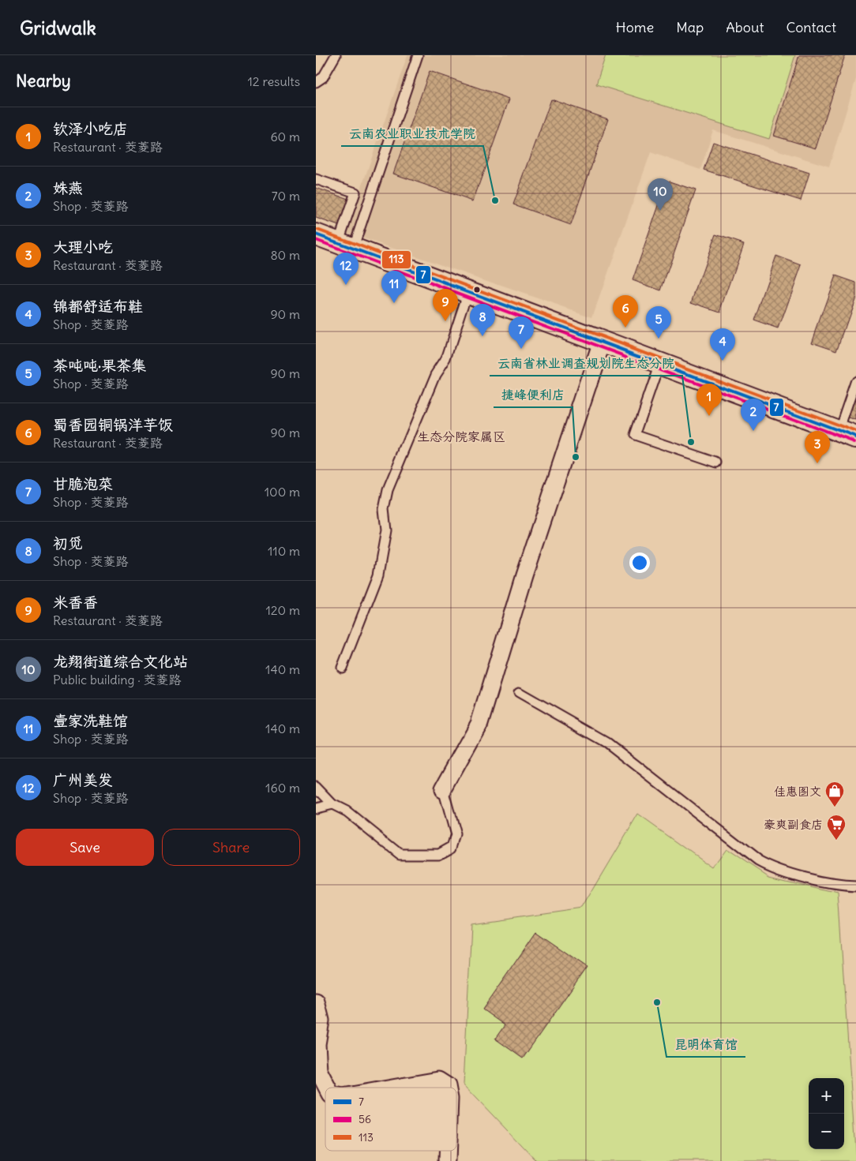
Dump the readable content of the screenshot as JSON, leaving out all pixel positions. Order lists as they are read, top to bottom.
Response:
{
  "districts": ["生态分院家属区"],
  "places": {
    "other": [
      "云南农业职业技术学院",
      "云南省林业调查规划院生态分院",
      "捷峰便利店",
      "昆明体育馆"
    ],
    "shop": ["佳惠图文"],
    "supermarket": ["豪爽副食店"]
  },
  "lines": ["transit line 113", "transit line 7", "transit line 56"],
  "legend": ["7", "56", "113"],
  "page": {
    "header": "Gridwalk",
    "nav": [
      "Home",
      "Map",
      "About",
      "Contact"
    ],
    "heading": ["Nearby", "12 results"],
    "list": [
      {
        "mark": "1",
        "name": "钦泽小吃店",
        "note": "Restaurant · 茭菱路",
        "value": "60 m"
      },
      {
        "mark": "2",
        "name": "姝燕",
        "note": "Shop · 茭菱路",
        "value": "70 m"
      },
      {
        "mark": "3",
        "name": "大理小吃",
        "note": "Restaurant · 茭菱路",
        "value": "80 m"
      },
      {
        "mark": "4",
        "name": "锦都舒适布鞋",
        "note": "Shop · 茭菱路",
        "value": "90 m"
      },
      {
        "mark": "5",
        "name": "茶吨吨·果茶集",
        "note": "Shop · 茭菱路",
        "value": "90 m"
      },
      {
        "mark": "6",
        "name": "蜀香园铜锅洋芋饭",
        "note": "Restaurant · 茭菱路",
        "value": "90 m"
      },
      {
        "mark": "7",
        "name": "甘脆泡菜",
        "note": "Shop · 茭菱路",
        "value": "100 m"
      },
      {
        "mark": "8",
        "name": "初觅",
        "note": "Shop · 茭菱路",
        "value": "110 m"
      },
      {
        "mark": "9",
        "name": "米香香",
        "note": "Restaurant · 茭菱路",
        "value": "120 m"
      },
      {
        "mark": "10",
        "name": "龙翔街道综合文化站",
        "note": "Public building · 茭菱路",
        "value": "140 m"
      },
      {
        "mark": "11",
        "name": "壹家洗鞋馆",
        "note": "Shop · 茭菱路",
        "value": "140 m"
      },
      {
        "mark": "12",
        "name": "广州美发",
        "note": "Shop · 茭菱路",
        "value": "160 m"
      }
    ],
    "pins": [
      "10",
      "12",
      "11",
      "9",
      "6",
      "8",
      "5",
      "7",
      "4",
      "1",
      "2",
      "3"
    ],
    "buttons": ["Save", "Share"],
    "map_buttons": ["+", "−"]
  }
}
